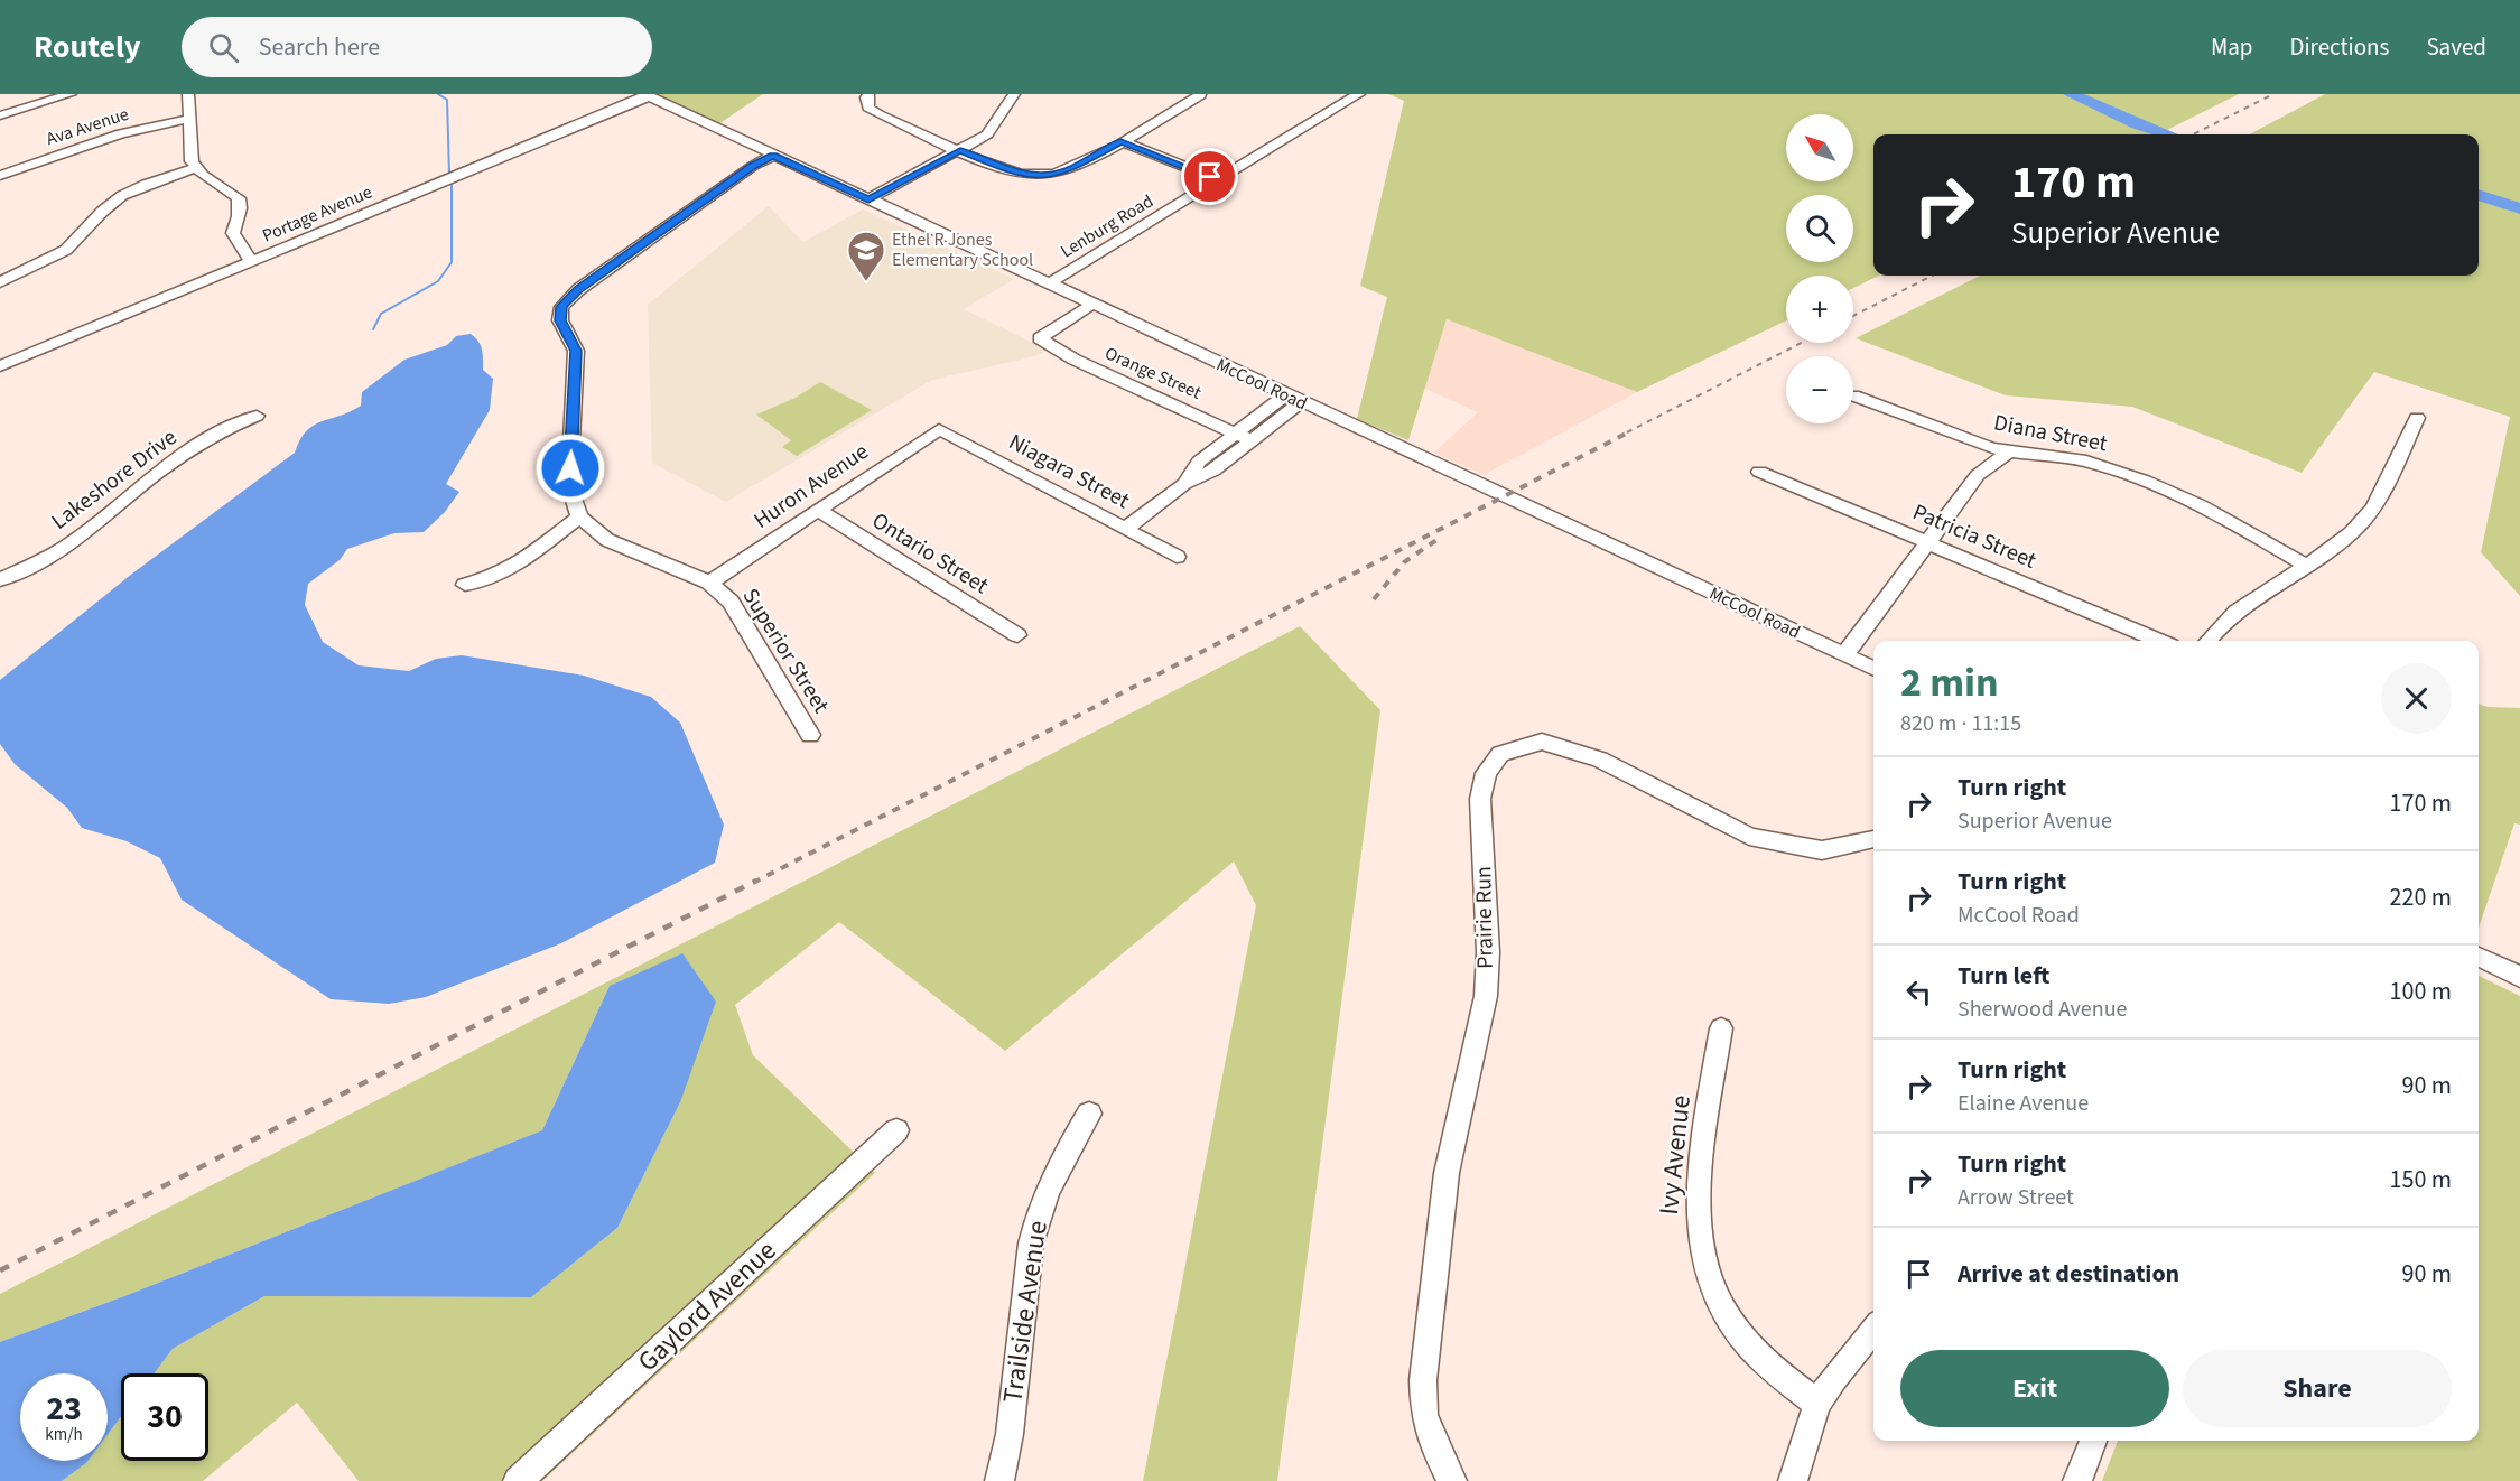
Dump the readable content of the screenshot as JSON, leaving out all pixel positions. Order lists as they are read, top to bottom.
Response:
{
  "streets": {
    "street": [
      "Ava Avenue",
      "Portage Avenue",
      "Lenburg Road",
      "Orange Street",
      "McCool Road",
      "Diana Street",
      "Niagara Street",
      "Lakeshore Drive",
      "Huron Avenue",
      "Patricia Street",
      "Ontario Street",
      "Superior Street",
      "Prairie Run",
      "Ivy Avenue",
      "Gaylord Avenue",
      "Trailside Avenue"
    ]
  },
  "crossings": [
    ["Portage Avenue", "McCool Road"],
    ["Lenburg Road", "McCool Road"],
    ["Orange Street", "McCool Road"],
    ["Niagara Street", "Huron Avenue"],
    ["Huron Avenue", "Ontario Street"],
    ["Huron Avenue", "Superior Street"]
  ],
  "places": {
    "school or university": ["Ethel R Jones Elementary School"]
  },
  "north": "top left",
  "page": {
    "header": "Routely",
    "search": "Search here",
    "nav": ["Map", "Directions", "Saved"],
    "map_buttons": ["+", "−"],
    "turn": ["170 m", "Superior Avenue"],
    "heading": ["2 min", "820 m · 11:15"],
    "list": [
      {
        "name": "Turn right",
        "note": "Superior Avenue",
        "value": "170 m"
      },
      {
        "name": "Turn right",
        "note": "McCool Road",
        "value": "220 m"
      },
      {
        "name": "Turn left",
        "note": "Sherwood Avenue",
        "value": "100 m"
      },
      {
        "name": "Turn right",
        "note": "Elaine Avenue",
        "value": "90 m"
      },
      {
        "name": "Turn right",
        "note": "Arrow Street",
        "value": "150 m"
      },
      {
        "name": "Arrive at destination",
        "value": "90 m"
      }
    ],
    "buttons": ["Exit", "Share"],
    "speed": "23 km/h",
    "limit": "30"
  }
}
